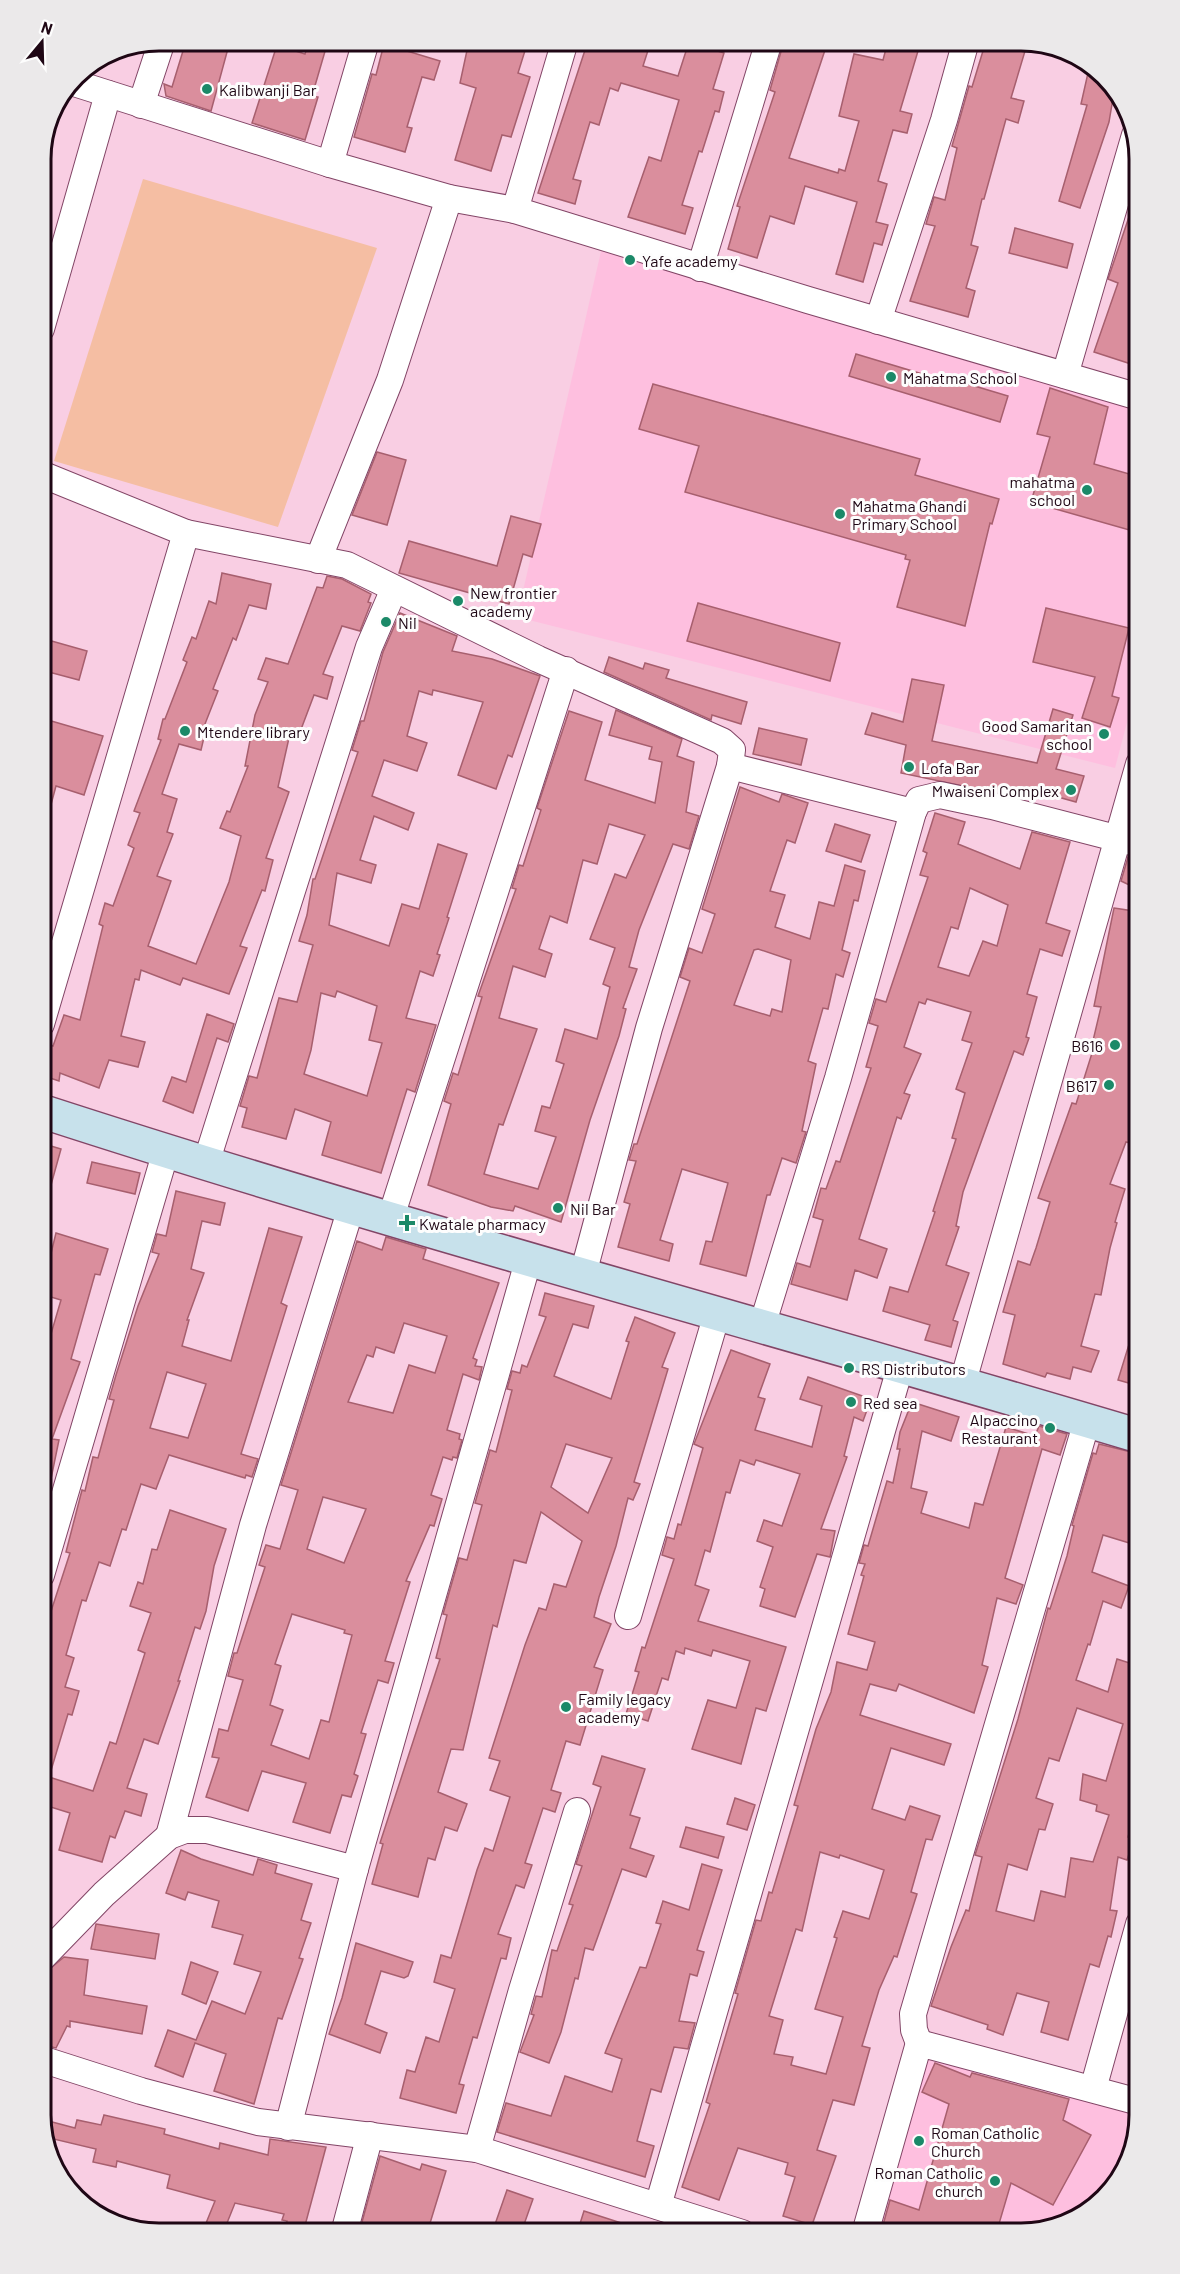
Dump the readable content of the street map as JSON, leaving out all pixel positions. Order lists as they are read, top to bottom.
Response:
{
  "places": {
    "other": [
      "Kalibwanji Bar",
      "Yafe academy",
      "Mahatma School",
      "mahatma school",
      "Mahatma Ghandi Primary School",
      "New frontier academy",
      "Nil",
      "Mtendere library",
      "Good Samaritan school",
      "Lofa Bar",
      "Mwaiseni Complex",
      "B616",
      "B617",
      "Nil Bar",
      "RS Distributors",
      "Red sea",
      "Alpaccino Restaurant",
      "Family legacy academy",
      "Roman Catholic Church",
      "Roman Catholic church"
    ],
    "health": ["Kwatale pharmacy"]
  },
  "north": "top"
}
